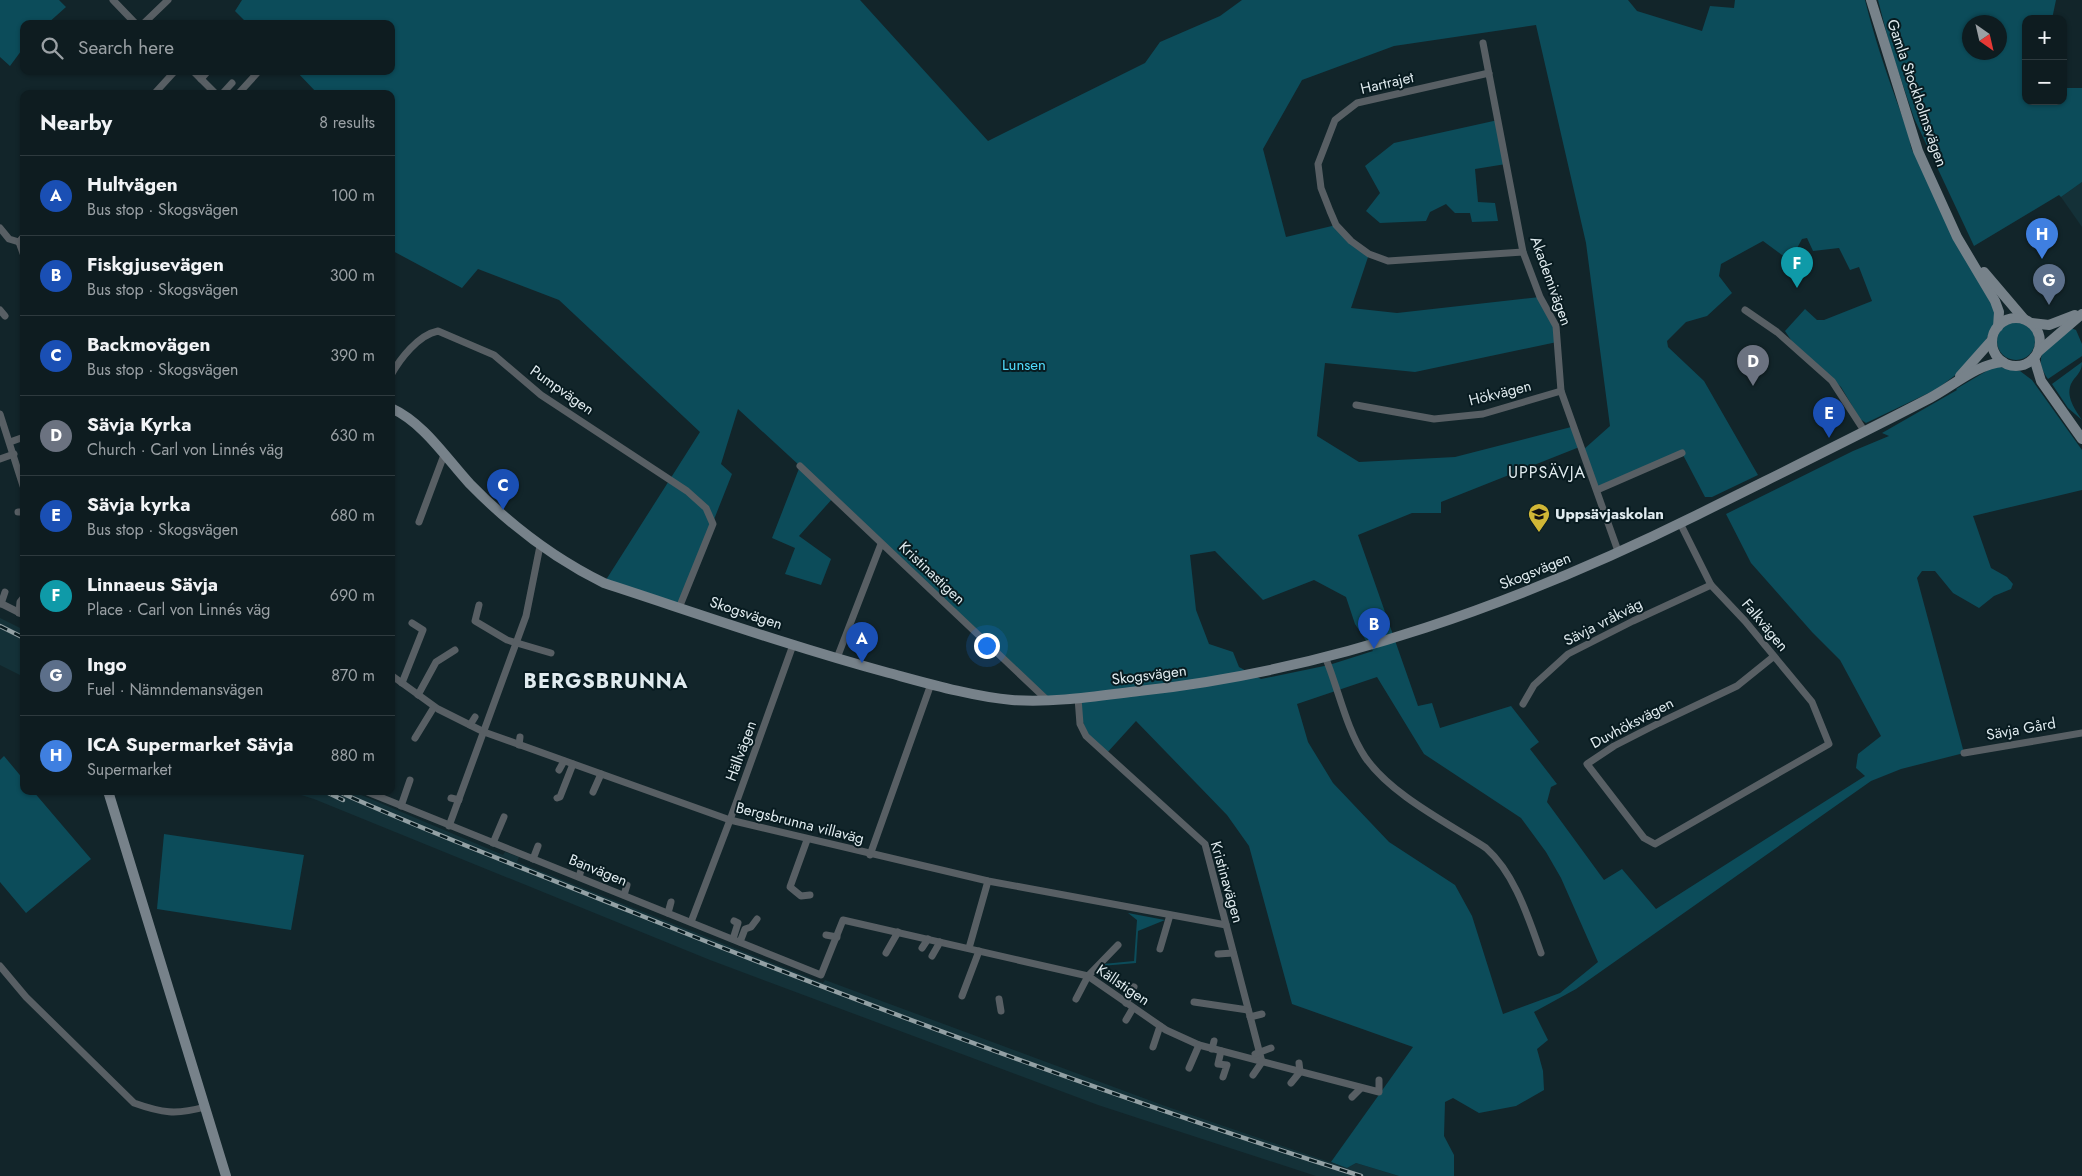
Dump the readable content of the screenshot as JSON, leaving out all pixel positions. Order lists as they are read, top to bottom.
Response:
{
  "streets": {
    "street": [
      "Hartrajet",
      "Gamla Stockholmsvägen",
      "Akademivägen",
      "Pumpvägen",
      "Hökvägen",
      "Skogsvägen",
      "Kristinastigen",
      "Sävja vråkväg",
      "Falkvägen",
      "Duvhöksvägen",
      "Sävja Gård",
      "Hällvägen",
      "Bergsbrunna villaväg",
      "Banvägen",
      "Kristinavägen",
      "Källstigen"
    ]
  },
  "crossings": [
    ["Hartrajet", "Akademivägen"],
    ["Gamla Stockholmsvägen", "Skogsvägen"],
    ["Akademivägen", "Hökvägen"],
    ["Akademivägen", "Skogsvägen"],
    ["Pumpvägen", "Skogsvägen"],
    ["Skogsvägen", "Kristinastigen"],
    ["Skogsvägen", "Falkvägen"],
    ["Skogsvägen", "Hällvägen"],
    ["Skogsvägen", "Kristinavägen"],
    ["Sävja vråkväg", "Falkvägen"],
    ["Falkvägen", "Duvhöksvägen"],
    ["Hällvägen", "Bergsbrunna villaväg"],
    ["Hällvägen", "Banvägen"],
    ["Bergsbrunna villaväg", "Kristinavägen"],
    ["Banvägen", "Källstigen"],
    ["Kristinavägen", "Källstigen"]
  ],
  "districts": ["UPPSÄVJA", "BERGSBRUNNA"],
  "parks": ["Lunsen"],
  "places": {
    "school or university": ["Uppsävjaskolan"]
  },
  "north": "bottom right",
  "page": {
    "map_buttons": ["+", "−"],
    "search": "Search here",
    "heading": ["Nearby", "8 results"],
    "list": [
      {
        "mark": "A",
        "name": "Hultvägen",
        "note": "Bus stop · Skogsvägen",
        "value": "100 m"
      },
      {
        "mark": "B",
        "name": "Fiskgjusevägen",
        "note": "Bus stop · Skogsvägen",
        "value": "300 m"
      },
      {
        "mark": "C",
        "name": "Backmovägen",
        "note": "Bus stop · Skogsvägen",
        "value": "390 m"
      },
      {
        "mark": "D",
        "name": "Sävja Kyrka",
        "note": "Church · Carl von Linnés väg",
        "value": "630 m"
      },
      {
        "mark": "E",
        "name": "Sävja kyrka",
        "note": "Bus stop · Skogsvägen",
        "value": "680 m"
      },
      {
        "mark": "F",
        "name": "Linnaeus Sävja",
        "note": "Place · Carl von Linnés väg",
        "value": "690 m"
      },
      {
        "mark": "G",
        "name": "Ingo",
        "note": "Fuel · Nämndemansvägen",
        "value": "870 m"
      },
      {
        "mark": "H",
        "name": "ICA Supermarket Sävja",
        "note": "Supermarket",
        "value": "880 m"
      }
    ],
    "pins": [
      "H",
      "F",
      "G",
      "D",
      "E",
      "C",
      "B",
      "A"
    ]
  }
}
